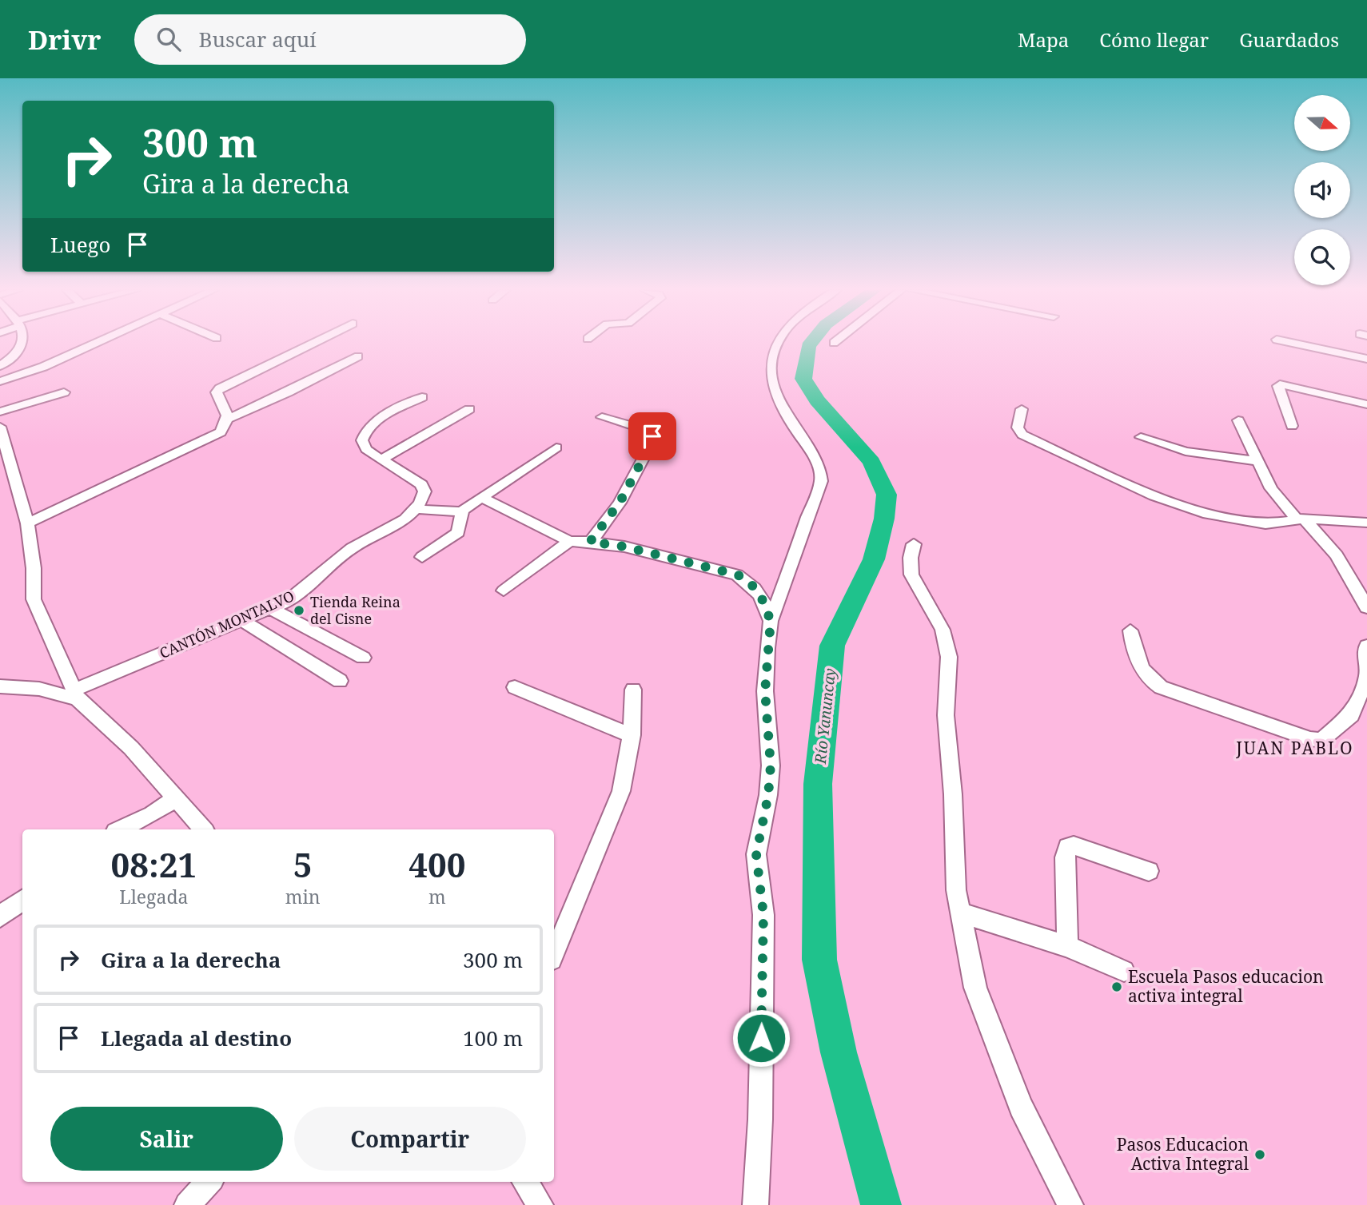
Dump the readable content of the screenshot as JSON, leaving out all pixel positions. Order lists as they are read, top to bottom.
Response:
{
  "streets": {
    "street": ["CANTÓN MONTALVO"]
  },
  "districts": ["JUAN PABLO"],
  "water": ["Río Yanuncay"],
  "places": ["Tienda Reina del Cisne", "Escuela Pasos educacion activa integral", "Pasos Educacion Activa Integral"],
  "north": "right",
  "page": {
    "header": "Drivr",
    "search": "Buscar aquí",
    "nav": ["Mapa", "Cómo llegar", "Guardados"],
    "turn": ["300 m", "Gira a la derecha"],
    "then": "Luego",
    "eta": [
      "08:21",
      "Llegada",
      "5",
      "min",
      "400",
      "m"
    ],
    "list": [
      {
        "name": "Gira a la derecha",
        "value": "300 m"
      },
      {
        "name": "Llegada al destino",
        "value": "100 m"
      }
    ],
    "buttons": ["Salir", "Compartir"]
  }
}
